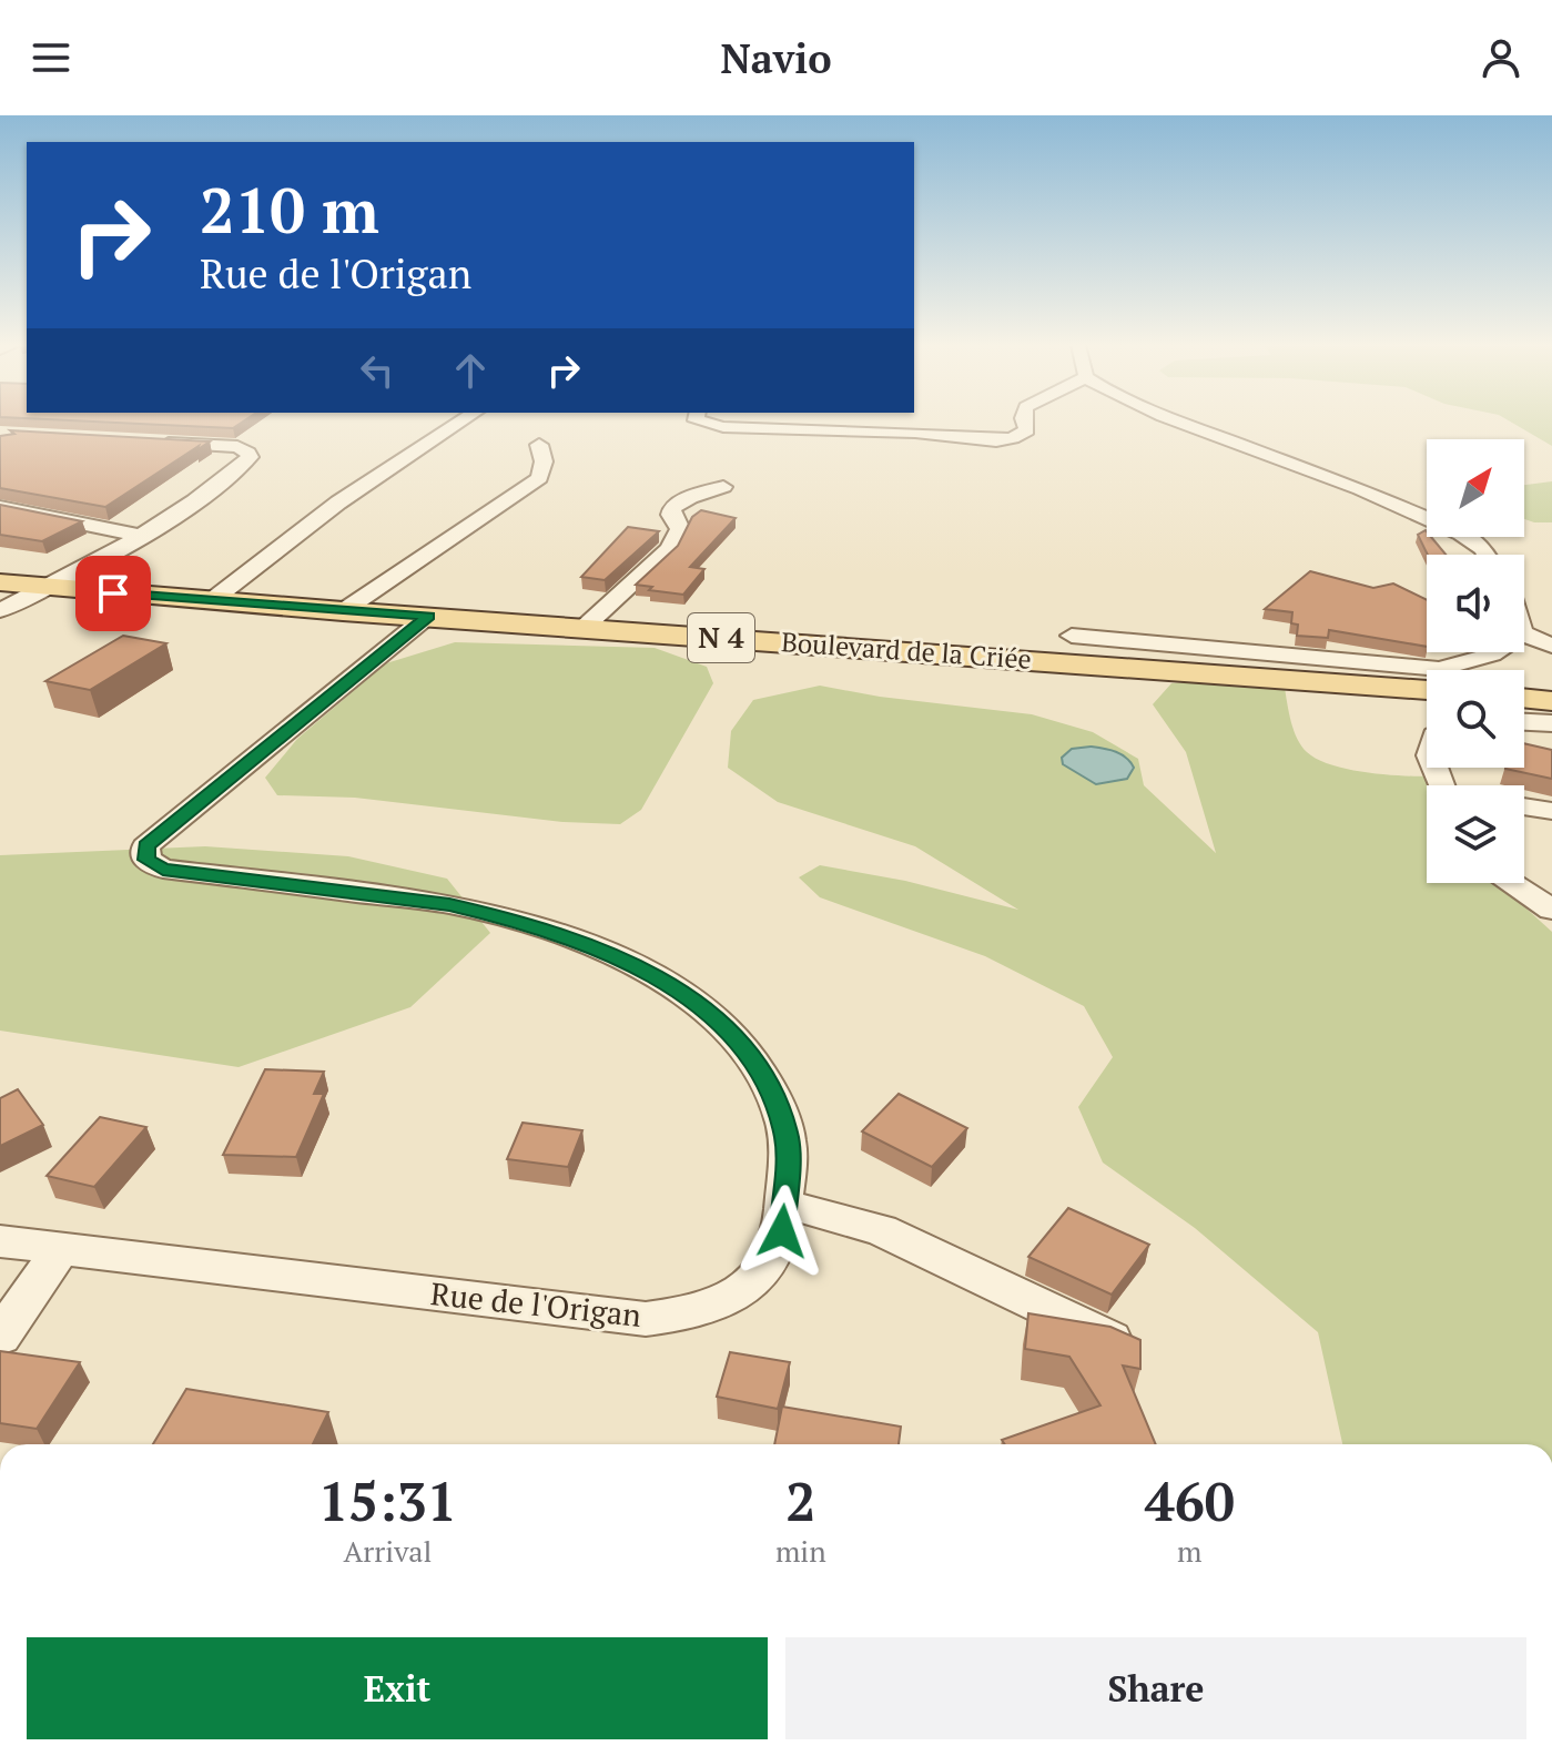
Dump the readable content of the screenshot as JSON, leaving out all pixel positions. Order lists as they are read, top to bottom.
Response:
{
  "streets": {
    "main road": ["N 4", "Boulevard de la Criée"],
    "street": ["Rue de l'Origan"]
  },
  "crossings": [
    ["Boulevard de la Criée", "Rue de l'Origan"]
  ],
  "north": "top right",
  "page": {
    "header": "Navio",
    "turn": ["210 m", "Rue de l'Origan"],
    "eta": [
      "15:31",
      "Arrival",
      "2",
      "min",
      "460",
      "m"
    ],
    "buttons": ["Exit", "Share"]
  }
}
